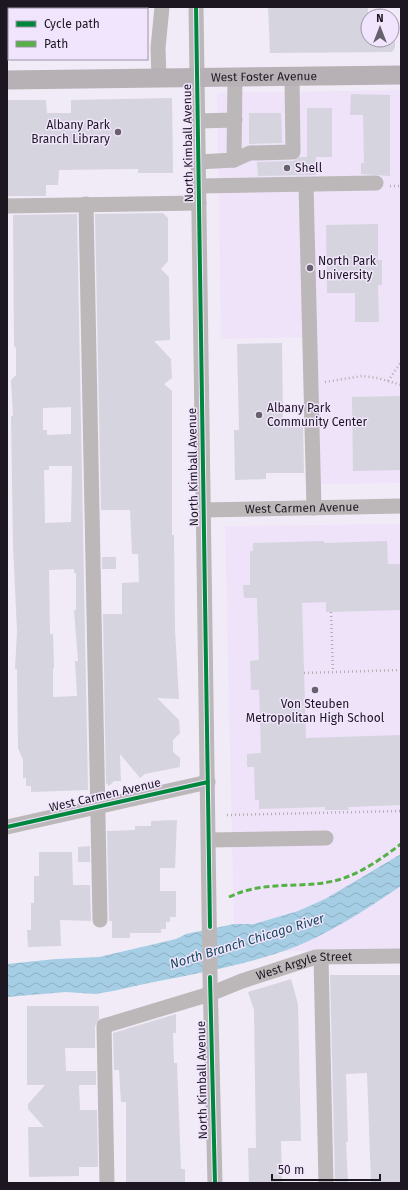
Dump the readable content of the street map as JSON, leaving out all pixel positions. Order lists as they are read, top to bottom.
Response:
{
  "streets": {
    "main road": ["West Foster Avenue"],
    "street": ["North Kimball Avenue", "West Carmen Avenue", "West Argyle Street"]
  },
  "crossings": [
    ["West Foster Avenue", "North Kimball Avenue"],
    ["North Kimball Avenue", "West Carmen Avenue"],
    ["North Kimball Avenue", "West Argyle Street"]
  ],
  "water": ["North Branch Chicago River"],
  "places": [
    "Albany Park Branch Library",
    "Shell",
    "North Park University",
    "Albany Park Community Center",
    "Von Steuben Metropolitan High School"
  ],
  "legend": ["Cycle path", "Path"],
  "scale_bar": "50 m",
  "north": "top"
}
